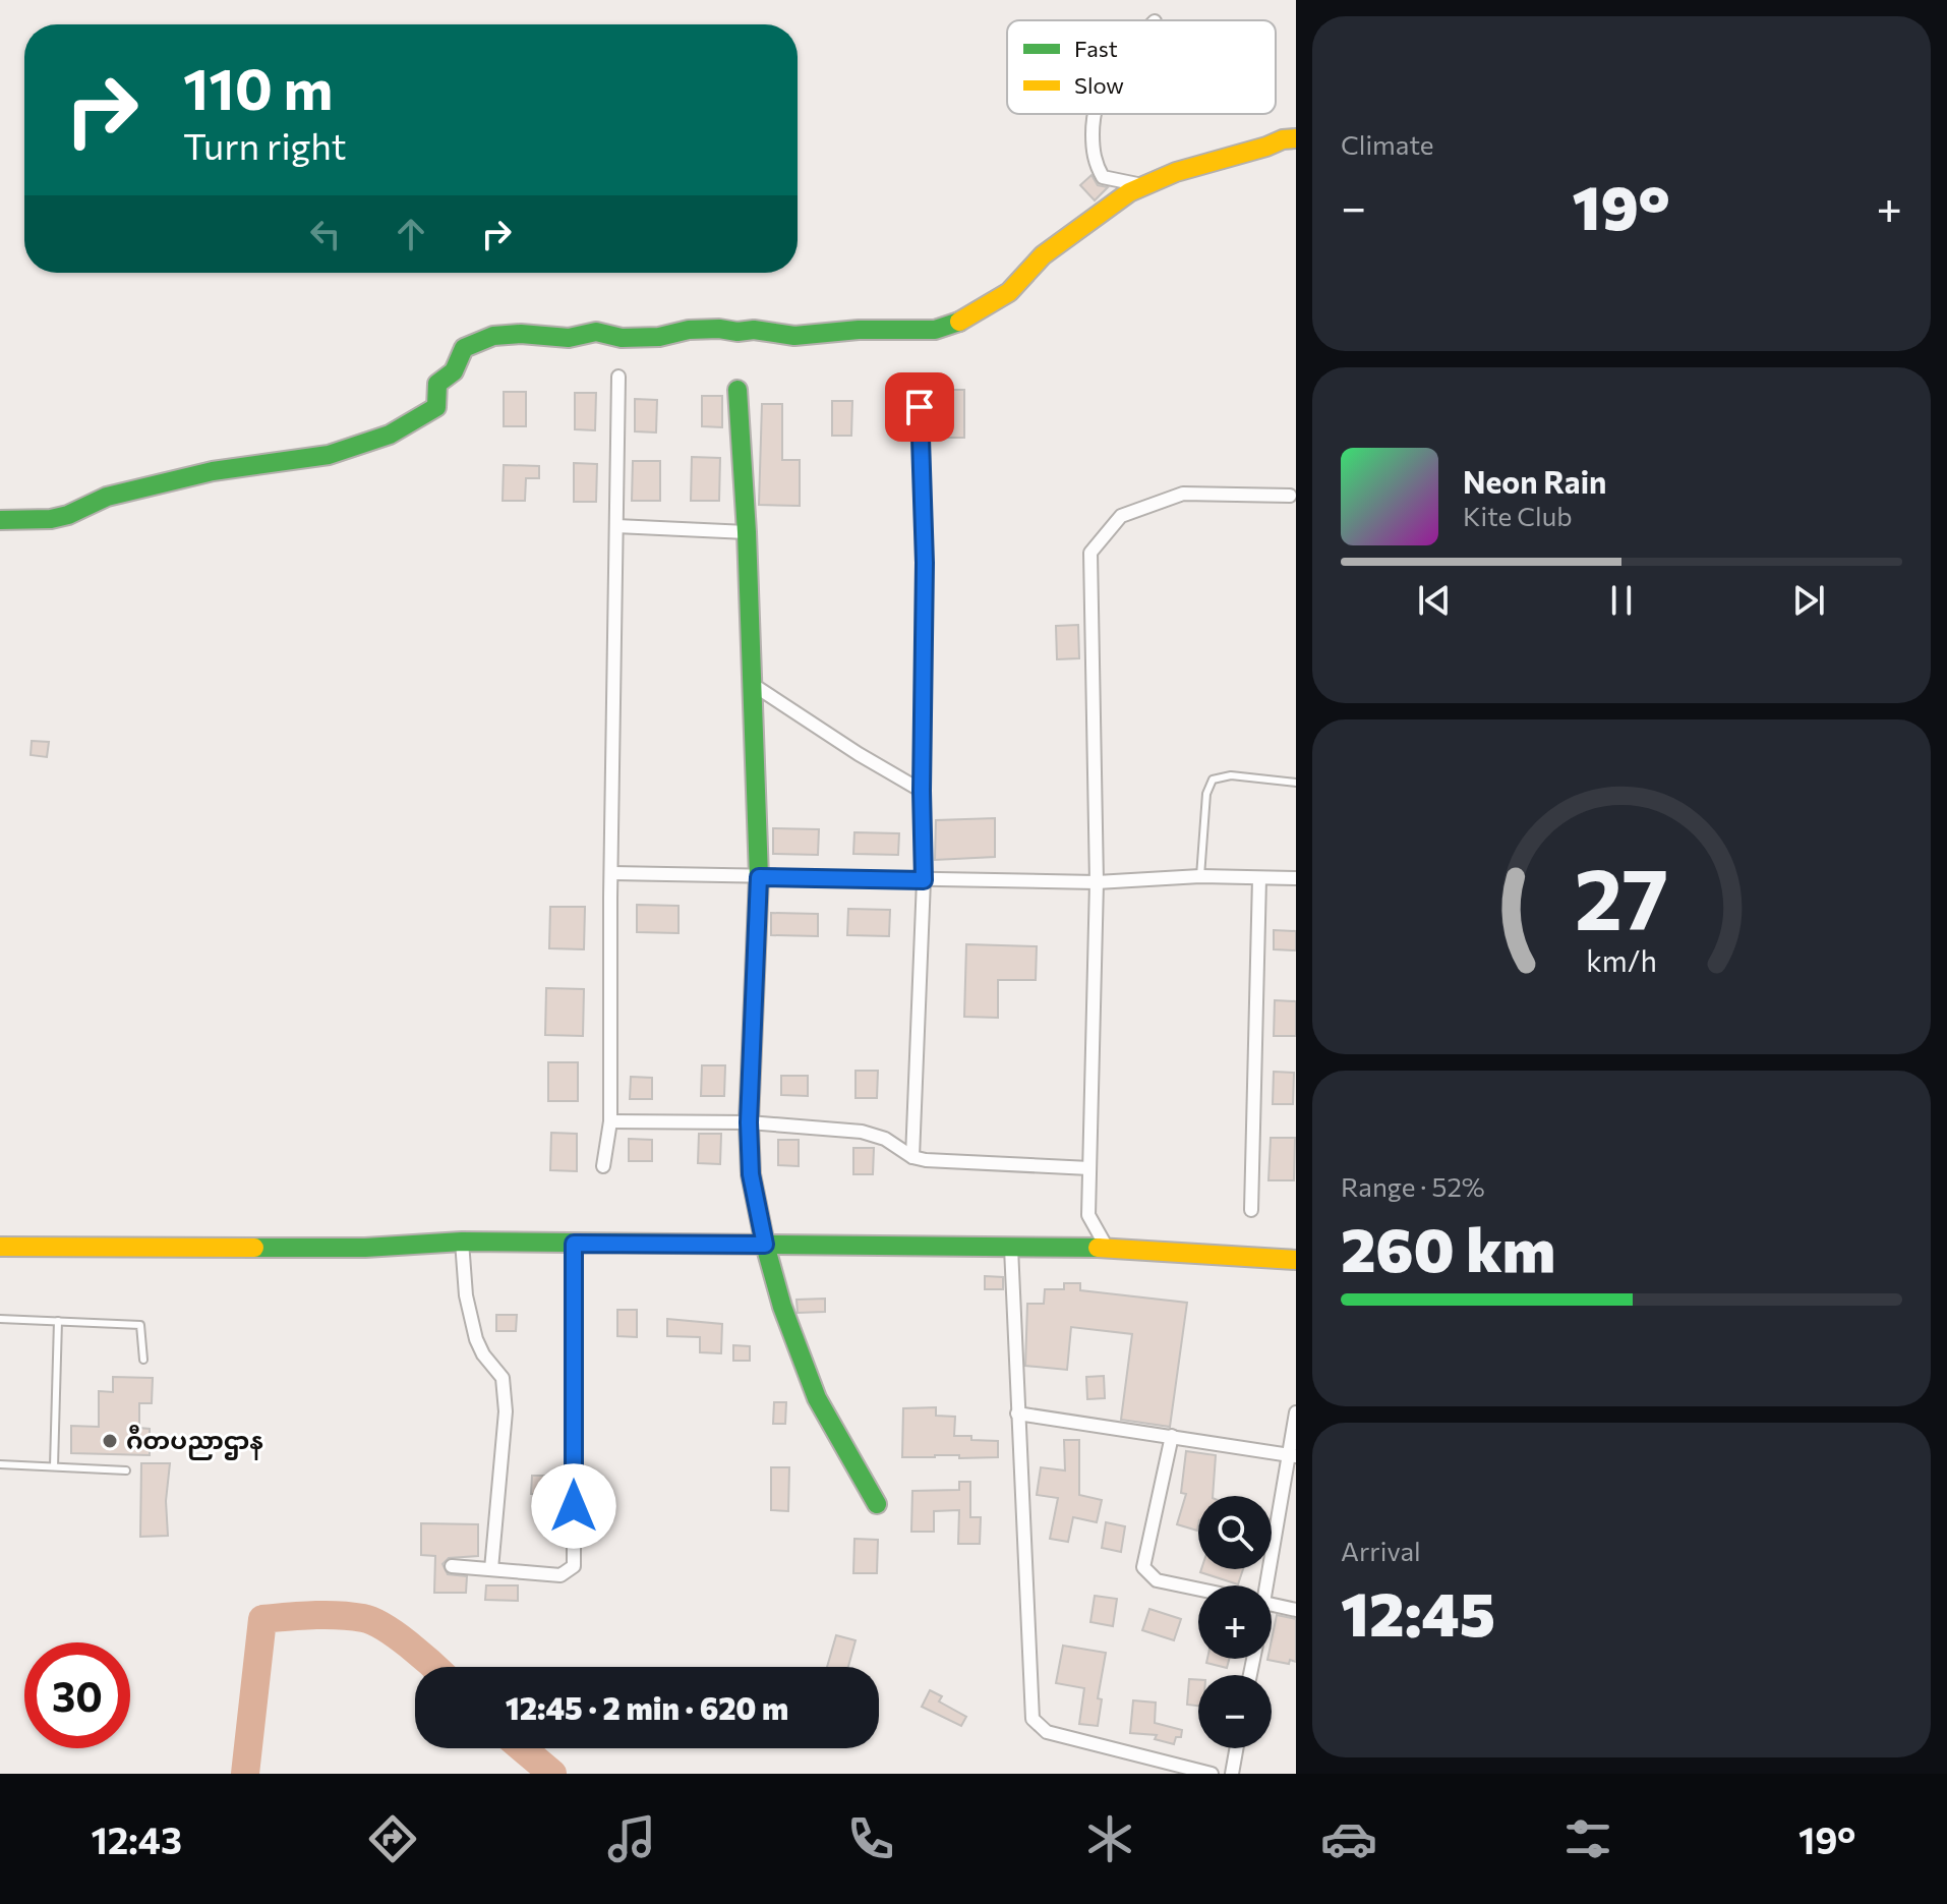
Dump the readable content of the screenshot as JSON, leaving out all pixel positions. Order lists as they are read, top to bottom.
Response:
{
  "places": ["ဂီတပညာဌာန"],
  "legend": ["Fast", "Slow"],
  "page": {
    "tile": [
      "Climate",
      ["Range · 52%", "260 km"],
      ["Arrival", "12:45"]
    ],
    "turn": ["110 m", "Turn right"],
    "heat": ["−", "19°", "+"],
    "song": ["Neon Rain", "Kite Club"],
    "map_buttons": ["+", "−"],
    "limit": "30",
    "trip": "12:45 · 2 min · 620 m",
    "tabs": ["12:43", "19°"],
    "gauge": ["27", "km/h"]
  }
}
